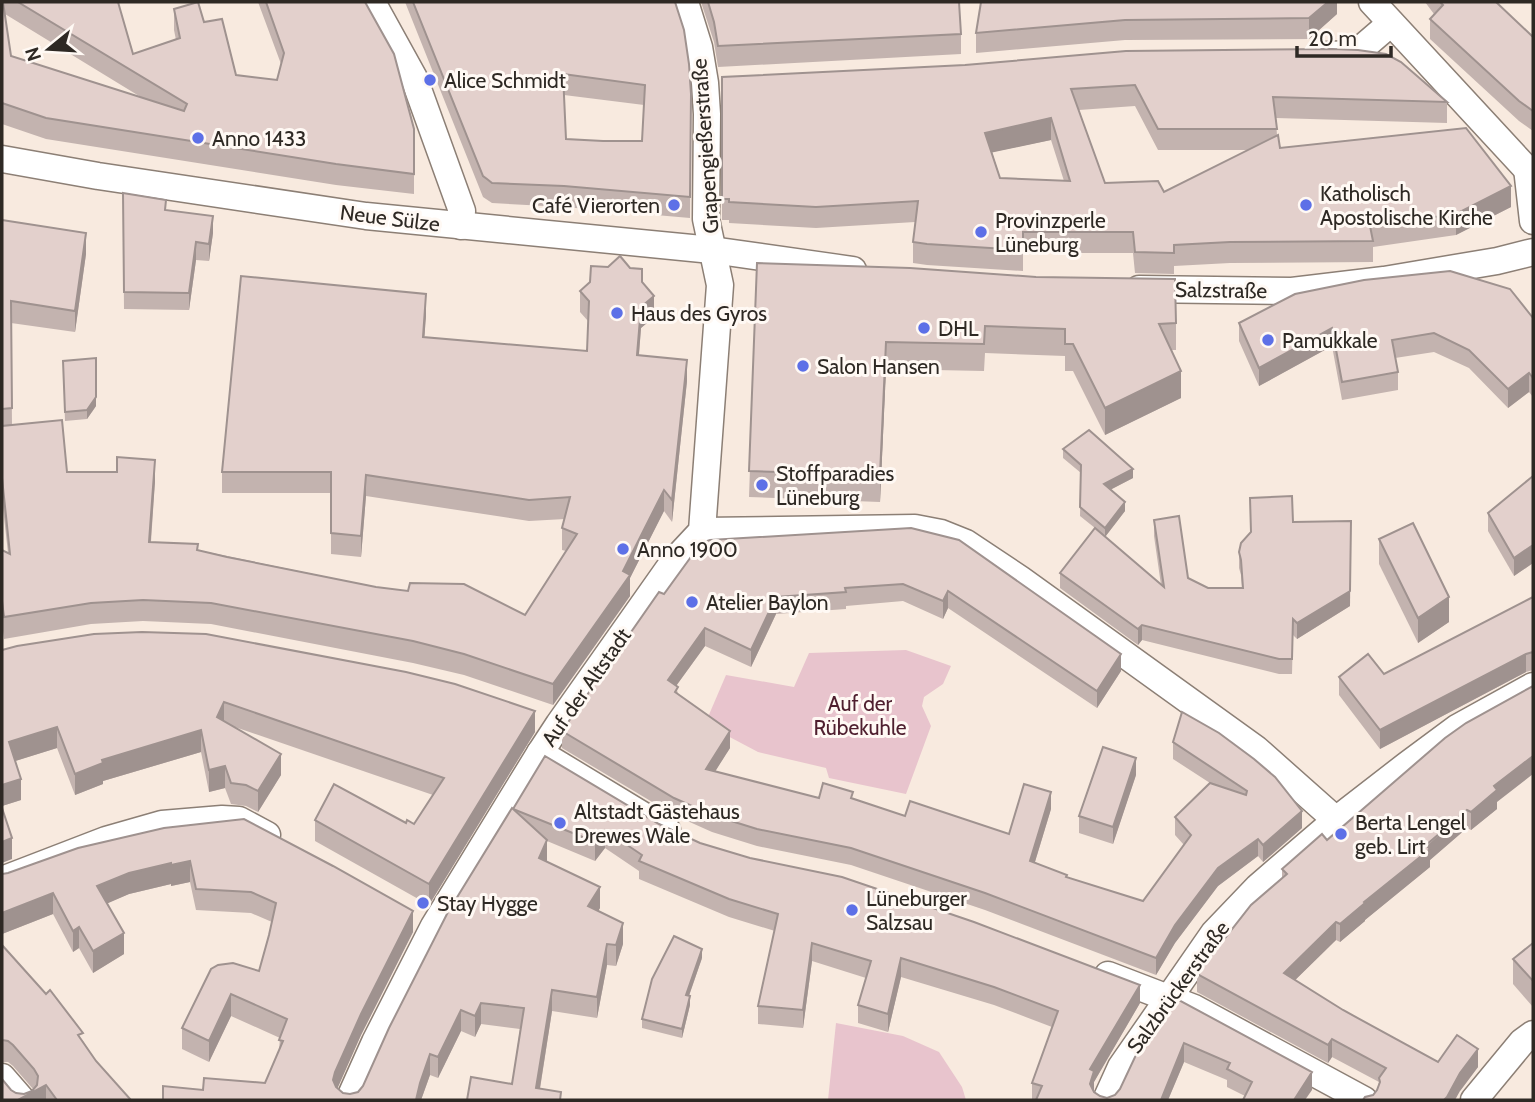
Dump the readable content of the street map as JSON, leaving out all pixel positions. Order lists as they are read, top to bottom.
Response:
{
  "streets": {
    "street": [
      "Grapengießerstraße",
      "Neue Sülze",
      "Salzstraße",
      "Auf der Altstadt",
      "Salzbrückerstraße"
    ]
  },
  "crossings": [
    ["Grapengießerstraße", "Neue Sülze"]
  ],
  "parks": ["Auf der Rübekuhle"],
  "places": [
    "Alice Schmidt",
    "Anno 1433",
    "Café Vierorten",
    "Katholisch Apostolische Kirche",
    "Provinzperle Lüneburg",
    "Haus des Gyros",
    "DHL",
    "Pamukkale",
    "Salon Hansen",
    "Stoffparadies Lüneburg",
    "Anno 1900",
    "Atelier Baylon",
    "Altstadt Gästehaus Drewes Wale",
    "Berta Lengel geb. Lirt",
    "Stay Hygge",
    "Lüneburger Salzsau"
  ],
  "scale_bar": "20 m",
  "north": "left"
}
